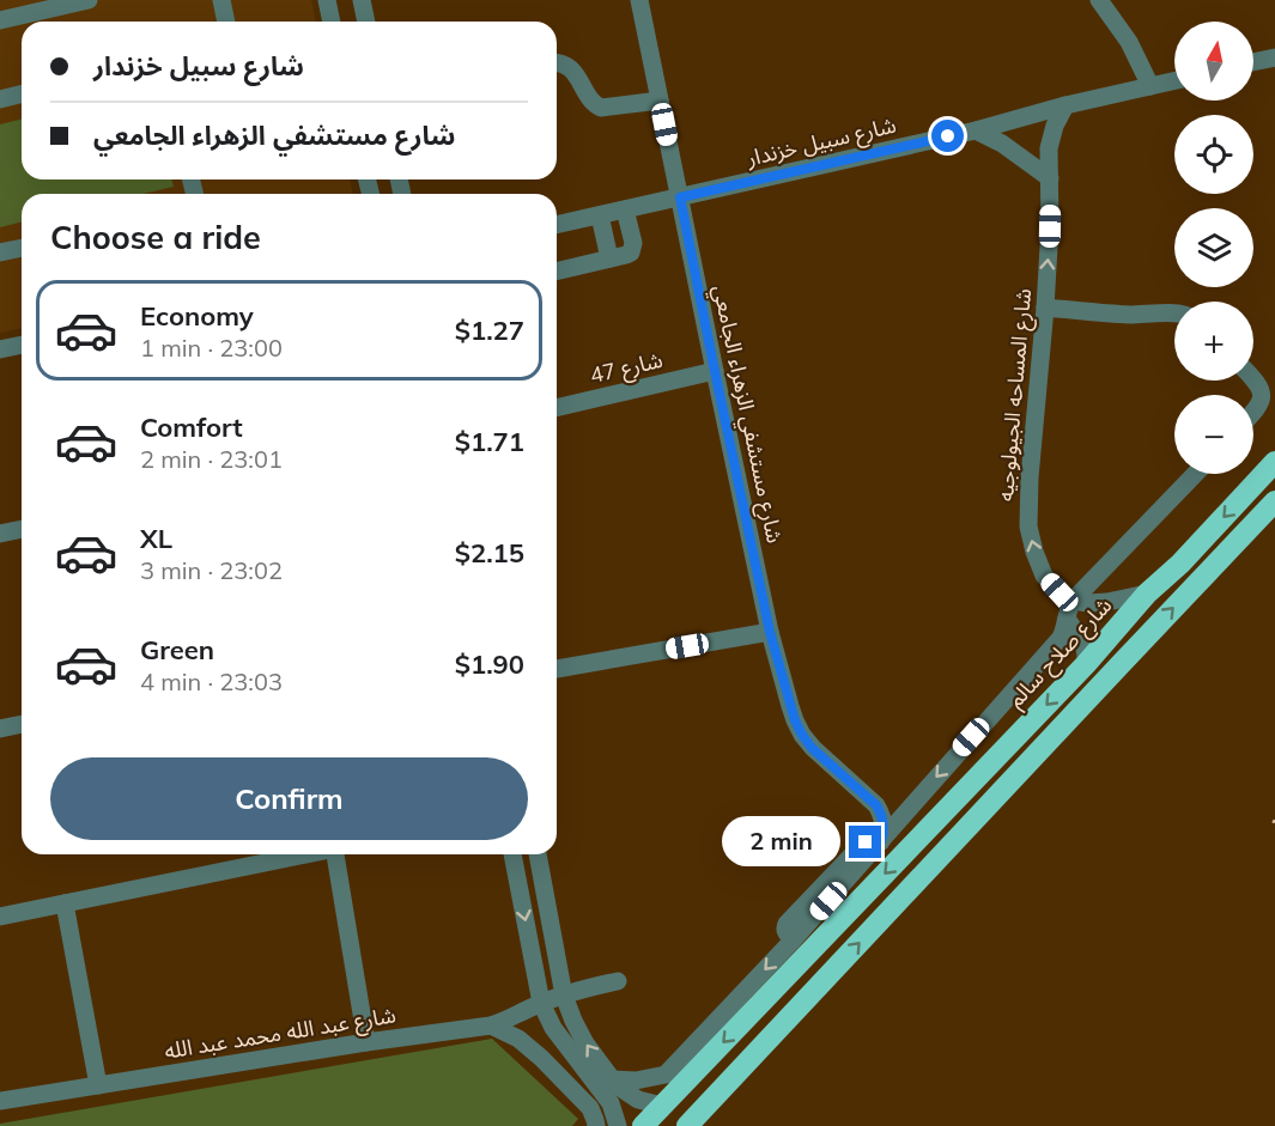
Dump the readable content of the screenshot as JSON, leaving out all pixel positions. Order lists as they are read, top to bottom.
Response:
{
  "streets": {
    "highway": ["شارع صلاح سالم"],
    "street": [
      "شارع سبيل خزندار",
      "شارع 47",
      "شارع المساحه الجيولوجيه",
      "شارع مستشفي الزهراء الجامعي",
      "شارع عبد الله محمد عبد الله"
    ]
  },
  "crossings": [
    ["شارع سبيل خزندار", "شارع المساحه الجيولوجيه"],
    ["شارع سبيل خزندار", "شارع مستشفي الزهراء الجامعي"],
    ["شارع 47", "شارع مستشفي الزهراء الجامعي"]
  ],
  "one_way": ["شارع المساحه الجيولوجيه"],
  "north": "top",
  "page": {
    "map_buttons": ["+", "−"],
    "banner": ["شارع سبيل خزندار", "شارع مستشفي الزهراء الجامعي"],
    "heading": "Choose a ride",
    "list": [
      {
        "name": "Economy",
        "note": "1 min · 23:00",
        "value": "$1.27"
      },
      {
        "name": "Comfort",
        "note": "2 min · 23:01",
        "value": "$1.71"
      },
      {
        "name": "XL",
        "note": "3 min · 23:02",
        "value": "$2.15"
      },
      {
        "name": "Green",
        "note": "4 min · 23:03",
        "value": "$1.90"
      }
    ],
    "buttons": "Confirm",
    "bubble": "2 min"
  }
}
